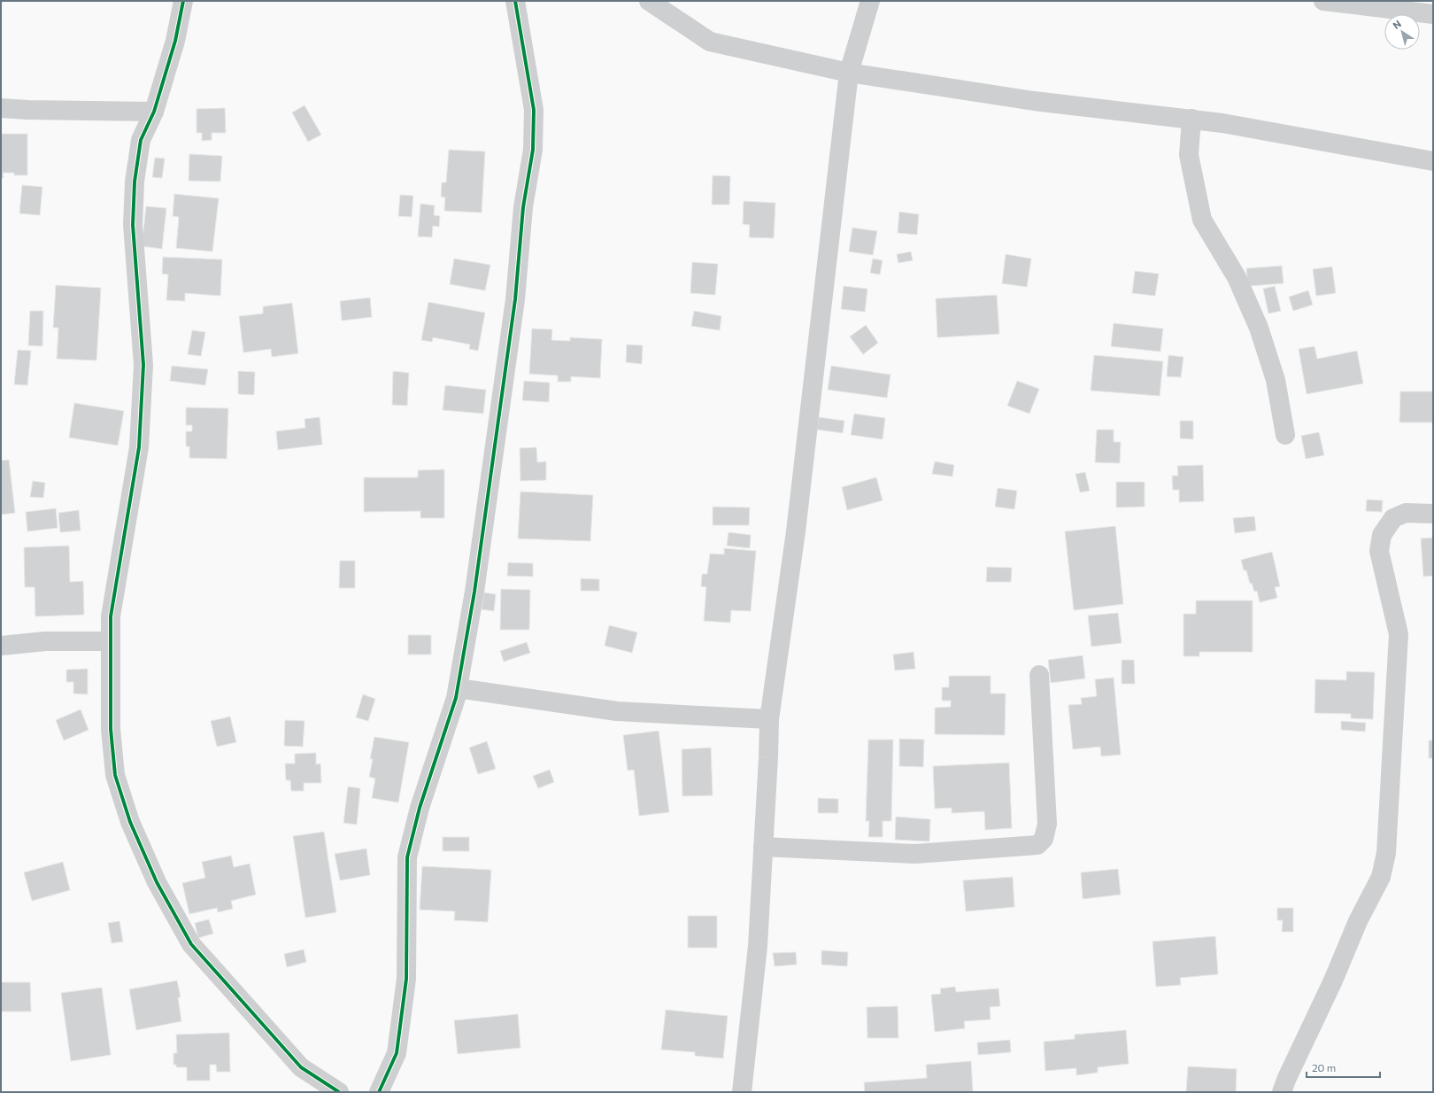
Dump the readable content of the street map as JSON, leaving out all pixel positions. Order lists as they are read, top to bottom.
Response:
{
  "scale_bar": "20 m",
  "north": "top left"
}
